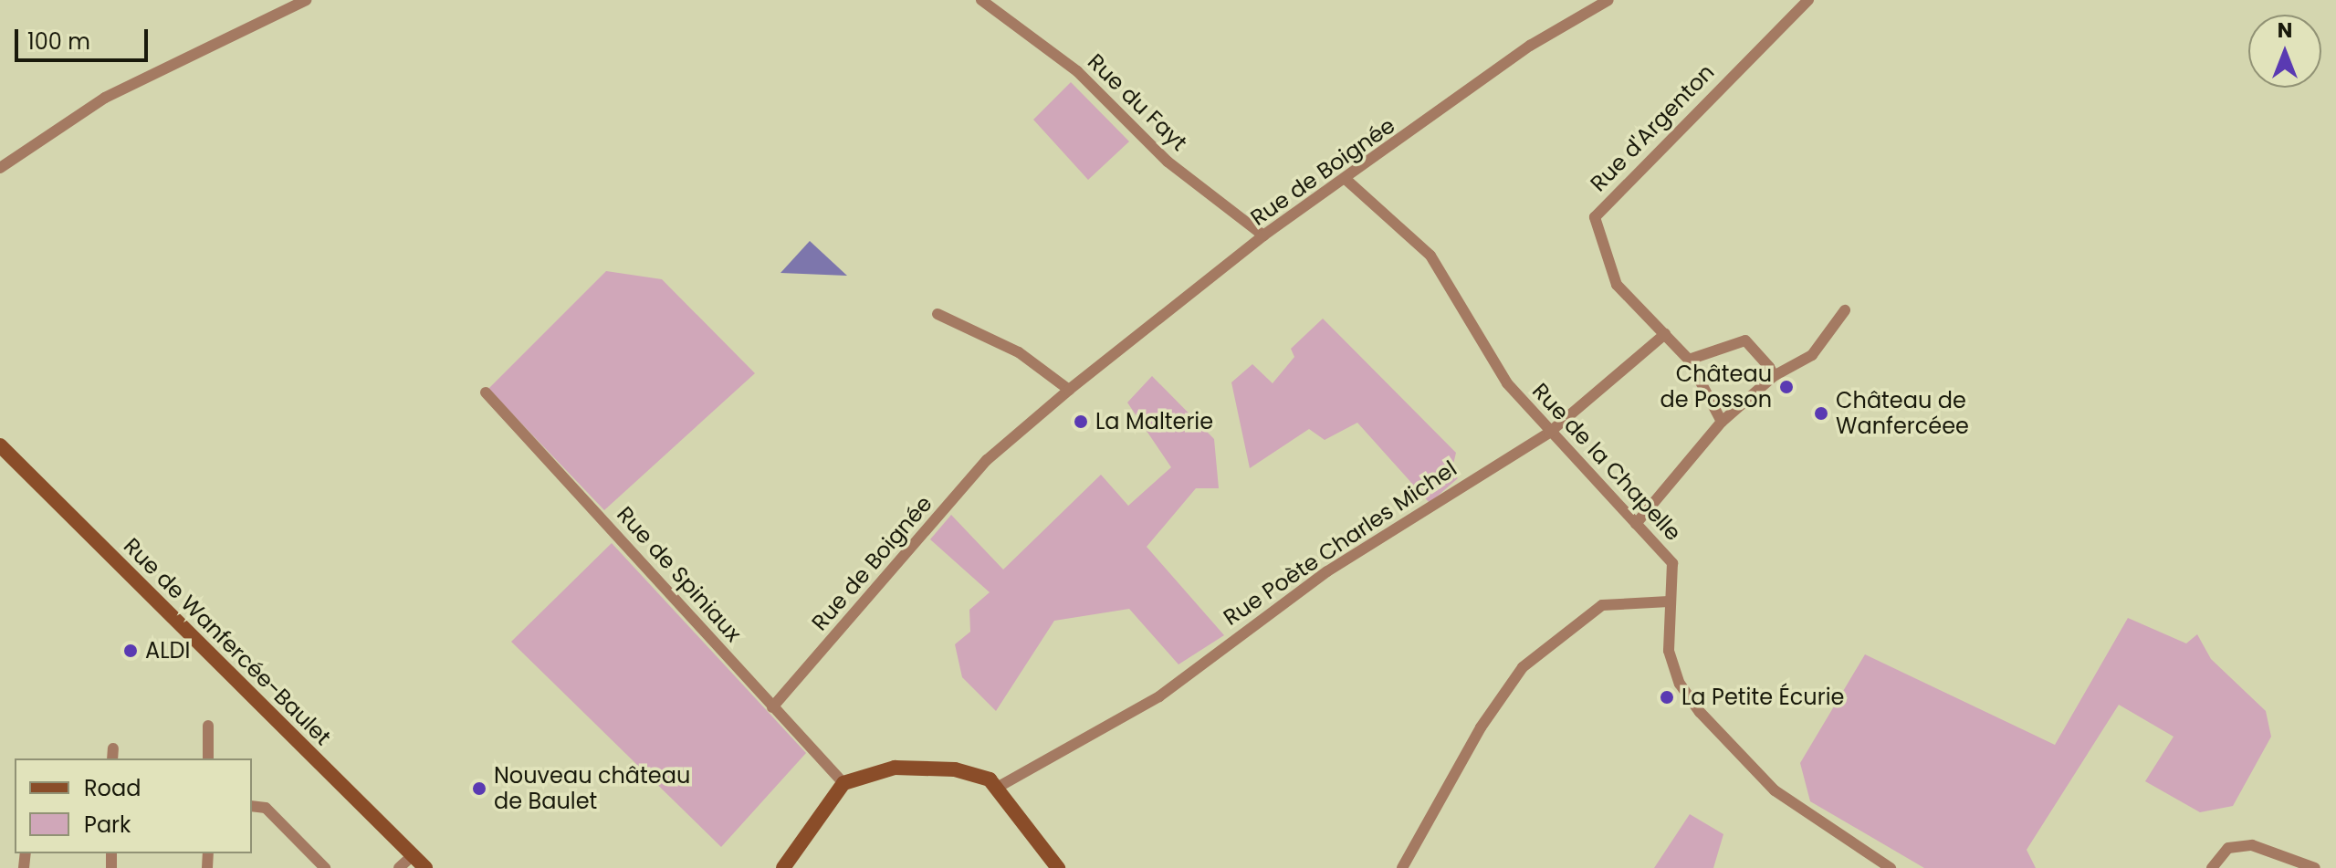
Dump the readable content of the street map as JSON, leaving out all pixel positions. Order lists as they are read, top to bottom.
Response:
{
  "streets": {
    "main road": ["Rue de Wanfercée-Baulet"],
    "street": [
      "Rue du Fayt",
      "Rue d'Argenton",
      "Rue de Boignée",
      "Rue de la Chapelle",
      "Rue Poète Charles Michel",
      "Rue de Spiniaux"
    ]
  },
  "crossings": [
    ["Rue du Fayt", "Rue de Boignée"],
    ["Rue d'Argenton", "Rue Poète Charles Michel"],
    ["Rue de Boignée", "Rue de la Chapelle"],
    ["Rue de Boignée", "Rue de Spiniaux"],
    ["Rue de la Chapelle", "Rue Poète Charles Michel"]
  ],
  "places": [
    "Château de Posson",
    "Château de Wanfercéee",
    "La Malterie",
    "ALDI",
    "La Petite Écurie",
    "Nouveau château de Baulet"
  ],
  "legend": ["Road", "Park"],
  "scale_bar": "100 m",
  "north": "top"
}
